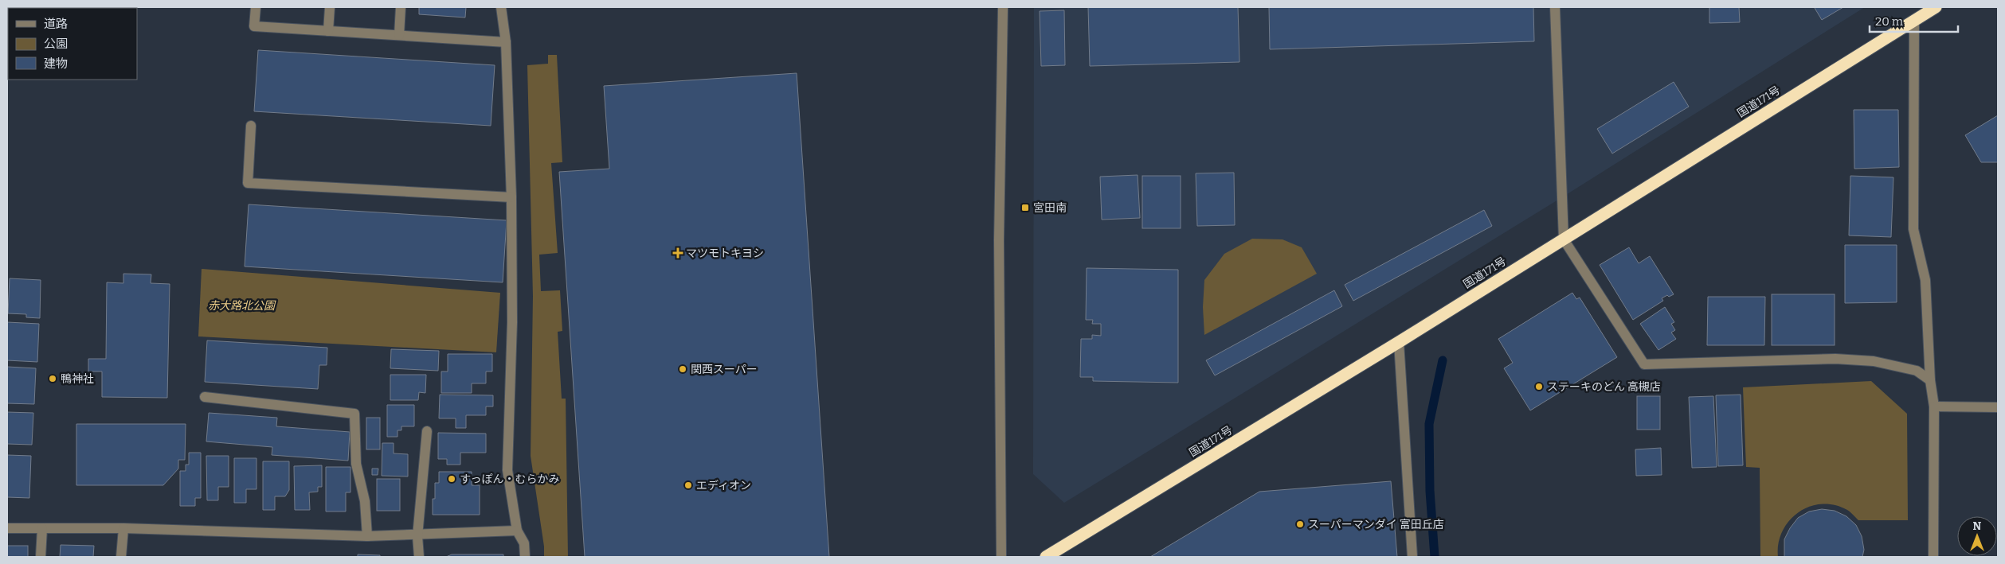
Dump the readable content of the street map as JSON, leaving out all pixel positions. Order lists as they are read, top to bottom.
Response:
{
  "streets": {
    "highway": ["国道171号"]
  },
  "parks": ["赤大路北公園"],
  "places": {
    "transit": ["宮田南"],
    "health": ["マツモトキヨシ"],
    "other": [
      "関西スーパー",
      "鴨神社",
      "ステーキのどん 高槻店",
      "すっぽん・むらかみ",
      "エディオン",
      "スーパーマンダイ 富田丘店"
    ]
  },
  "legend": ["道路", "公園", "建物"],
  "scale_bar": "20 m",
  "north": "top"
}
